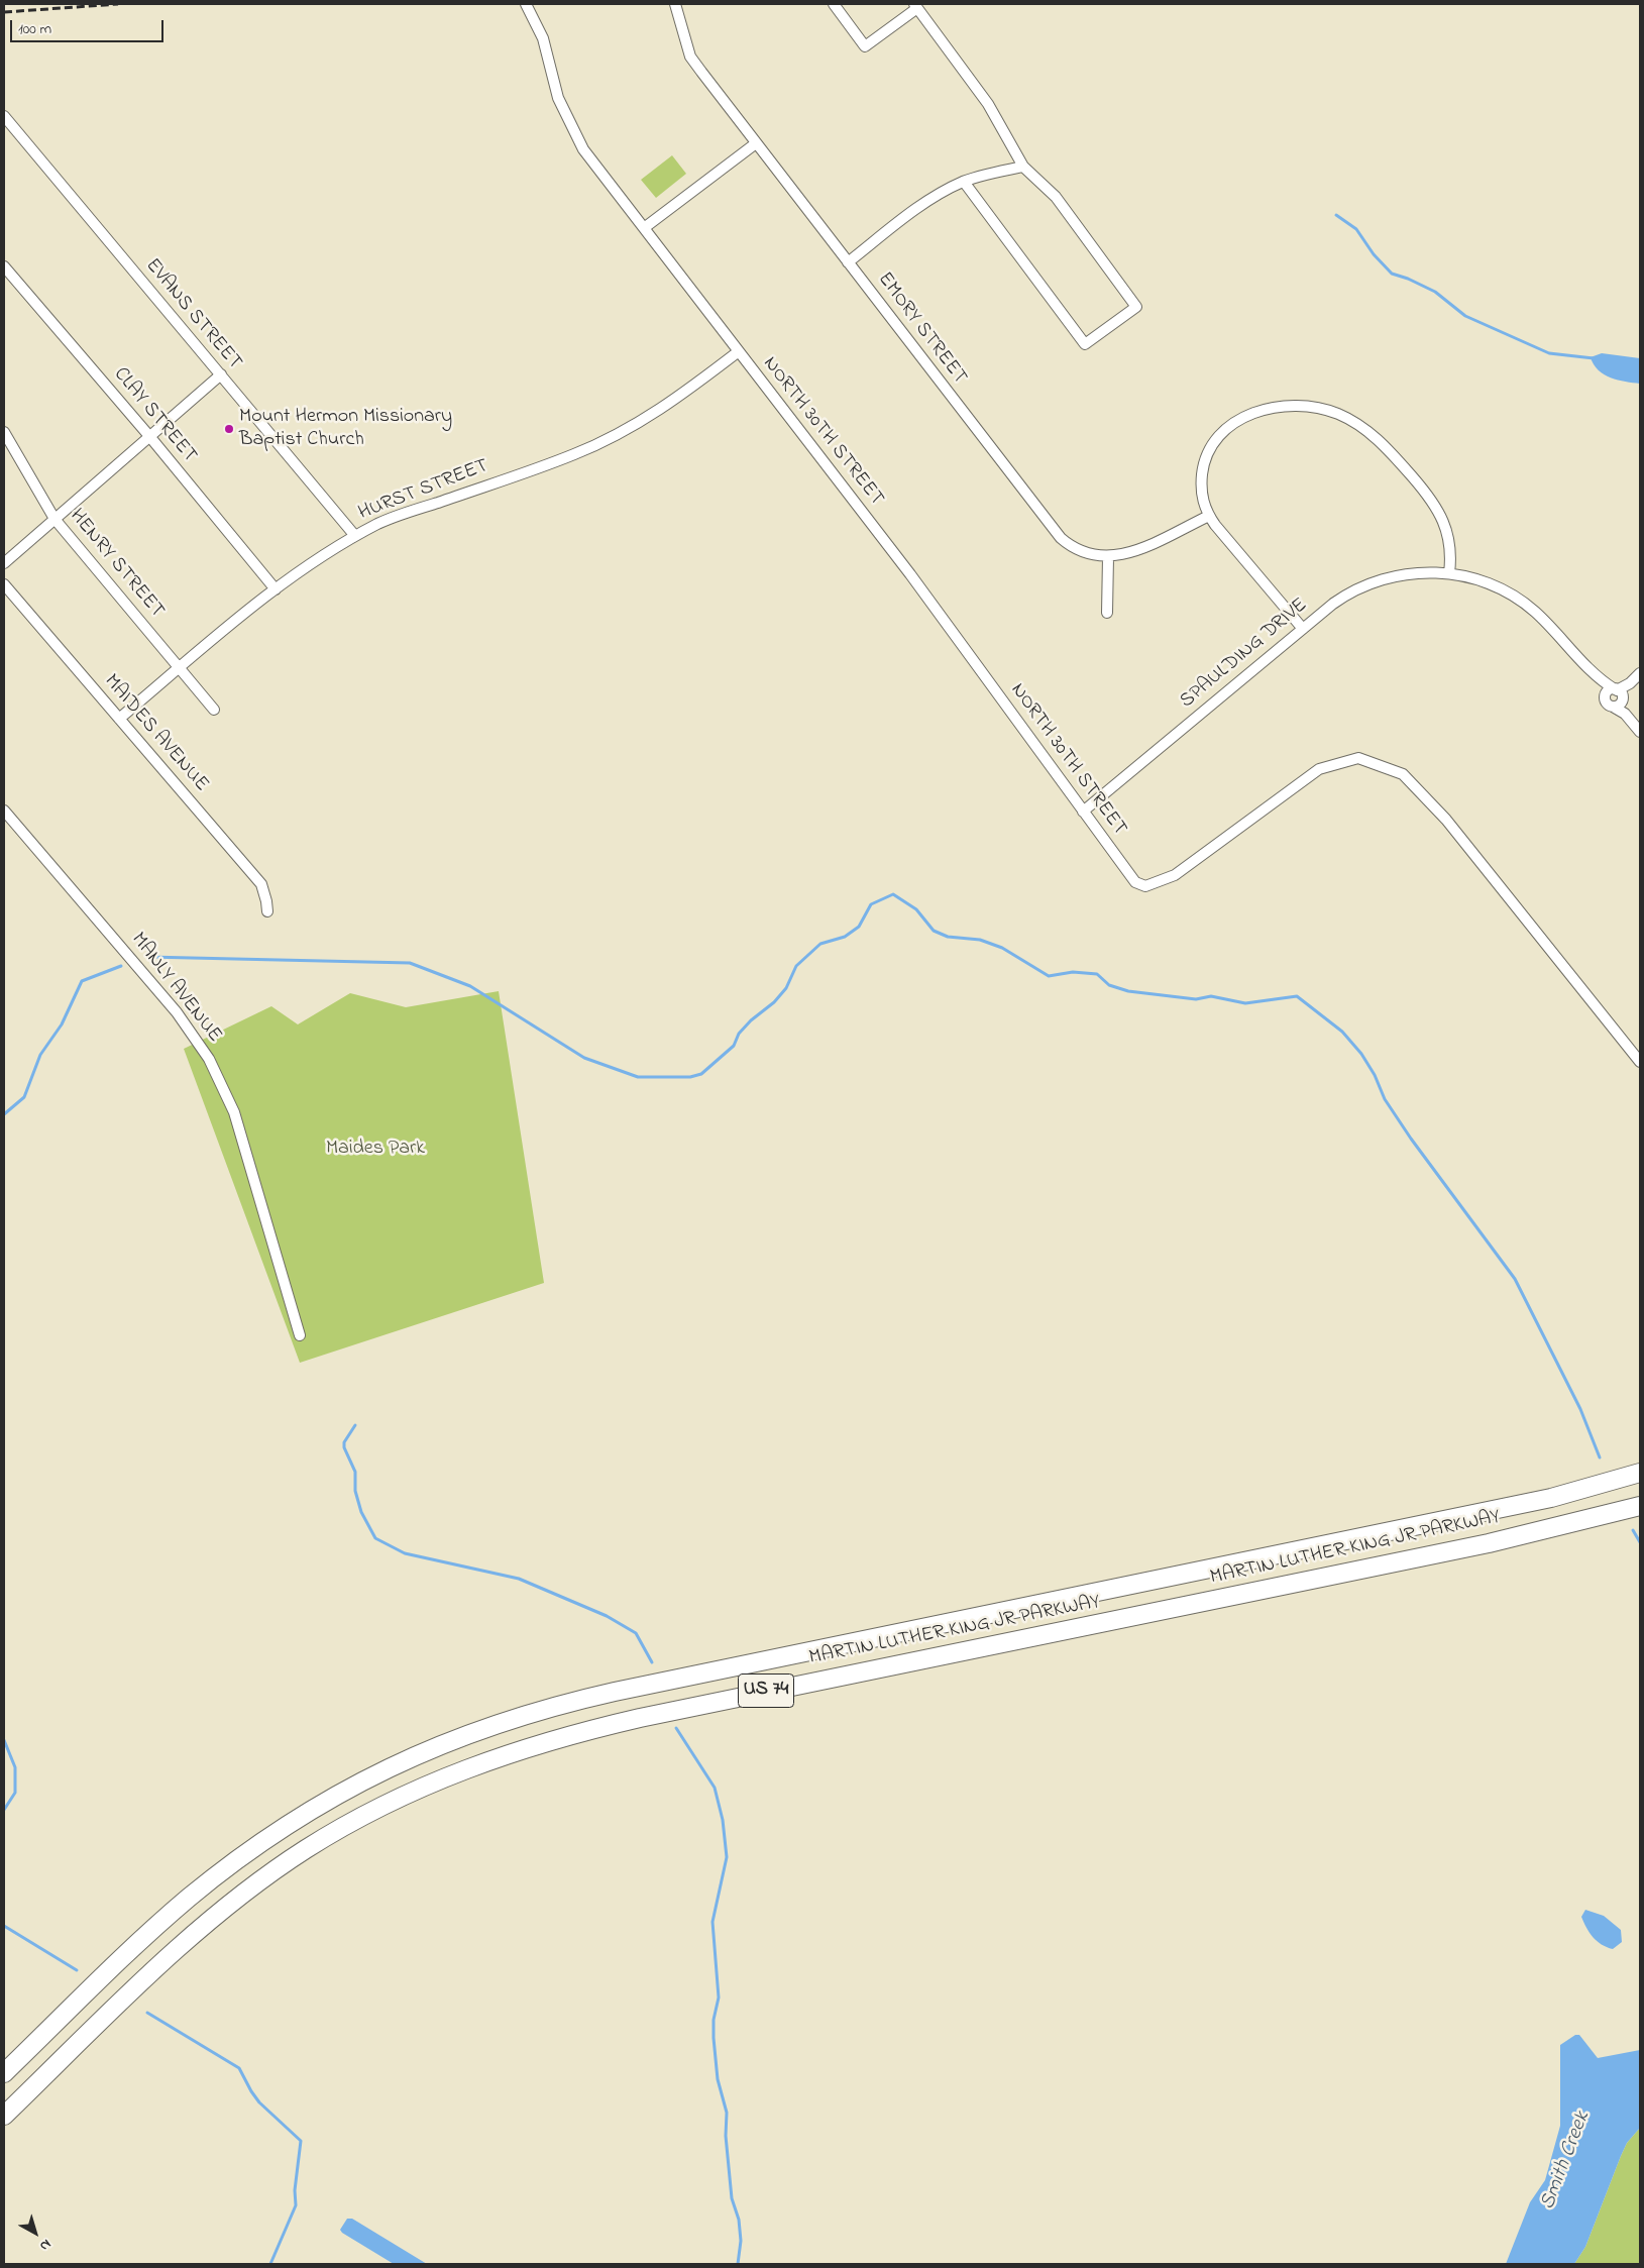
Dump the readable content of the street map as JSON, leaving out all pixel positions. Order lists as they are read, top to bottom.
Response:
{
  "streets": {
    "highway": ["MARTIN LUTHER KING JR PARKWAY", "US 74"],
    "street": [
      "EVANS STREET",
      "EMORY STREET",
      "CLAY STREET",
      "NORTH 30TH STREET",
      "HURST STREET",
      "HENRY STREET",
      "SPAULDING DRIVE",
      "MAIDES AVENUE",
      "MANLY AVENUE"
    ]
  },
  "crossings": [
    ["EVANS STREET", "HURST STREET"],
    ["CLAY STREET", "HURST STREET"],
    ["NORTH 30TH STREET", "HURST STREET"],
    ["NORTH 30TH STREET", "SPAULDING DRIVE"],
    ["HURST STREET", "HENRY STREET"],
    ["HURST STREET", "MAIDES AVENUE"]
  ],
  "water": ["Smith Creek"],
  "parks": ["Maides Park"],
  "places": ["Mount Hermon Missionary Baptist Church"],
  "scale_bar": "100 m",
  "north": "bottom right"
}
